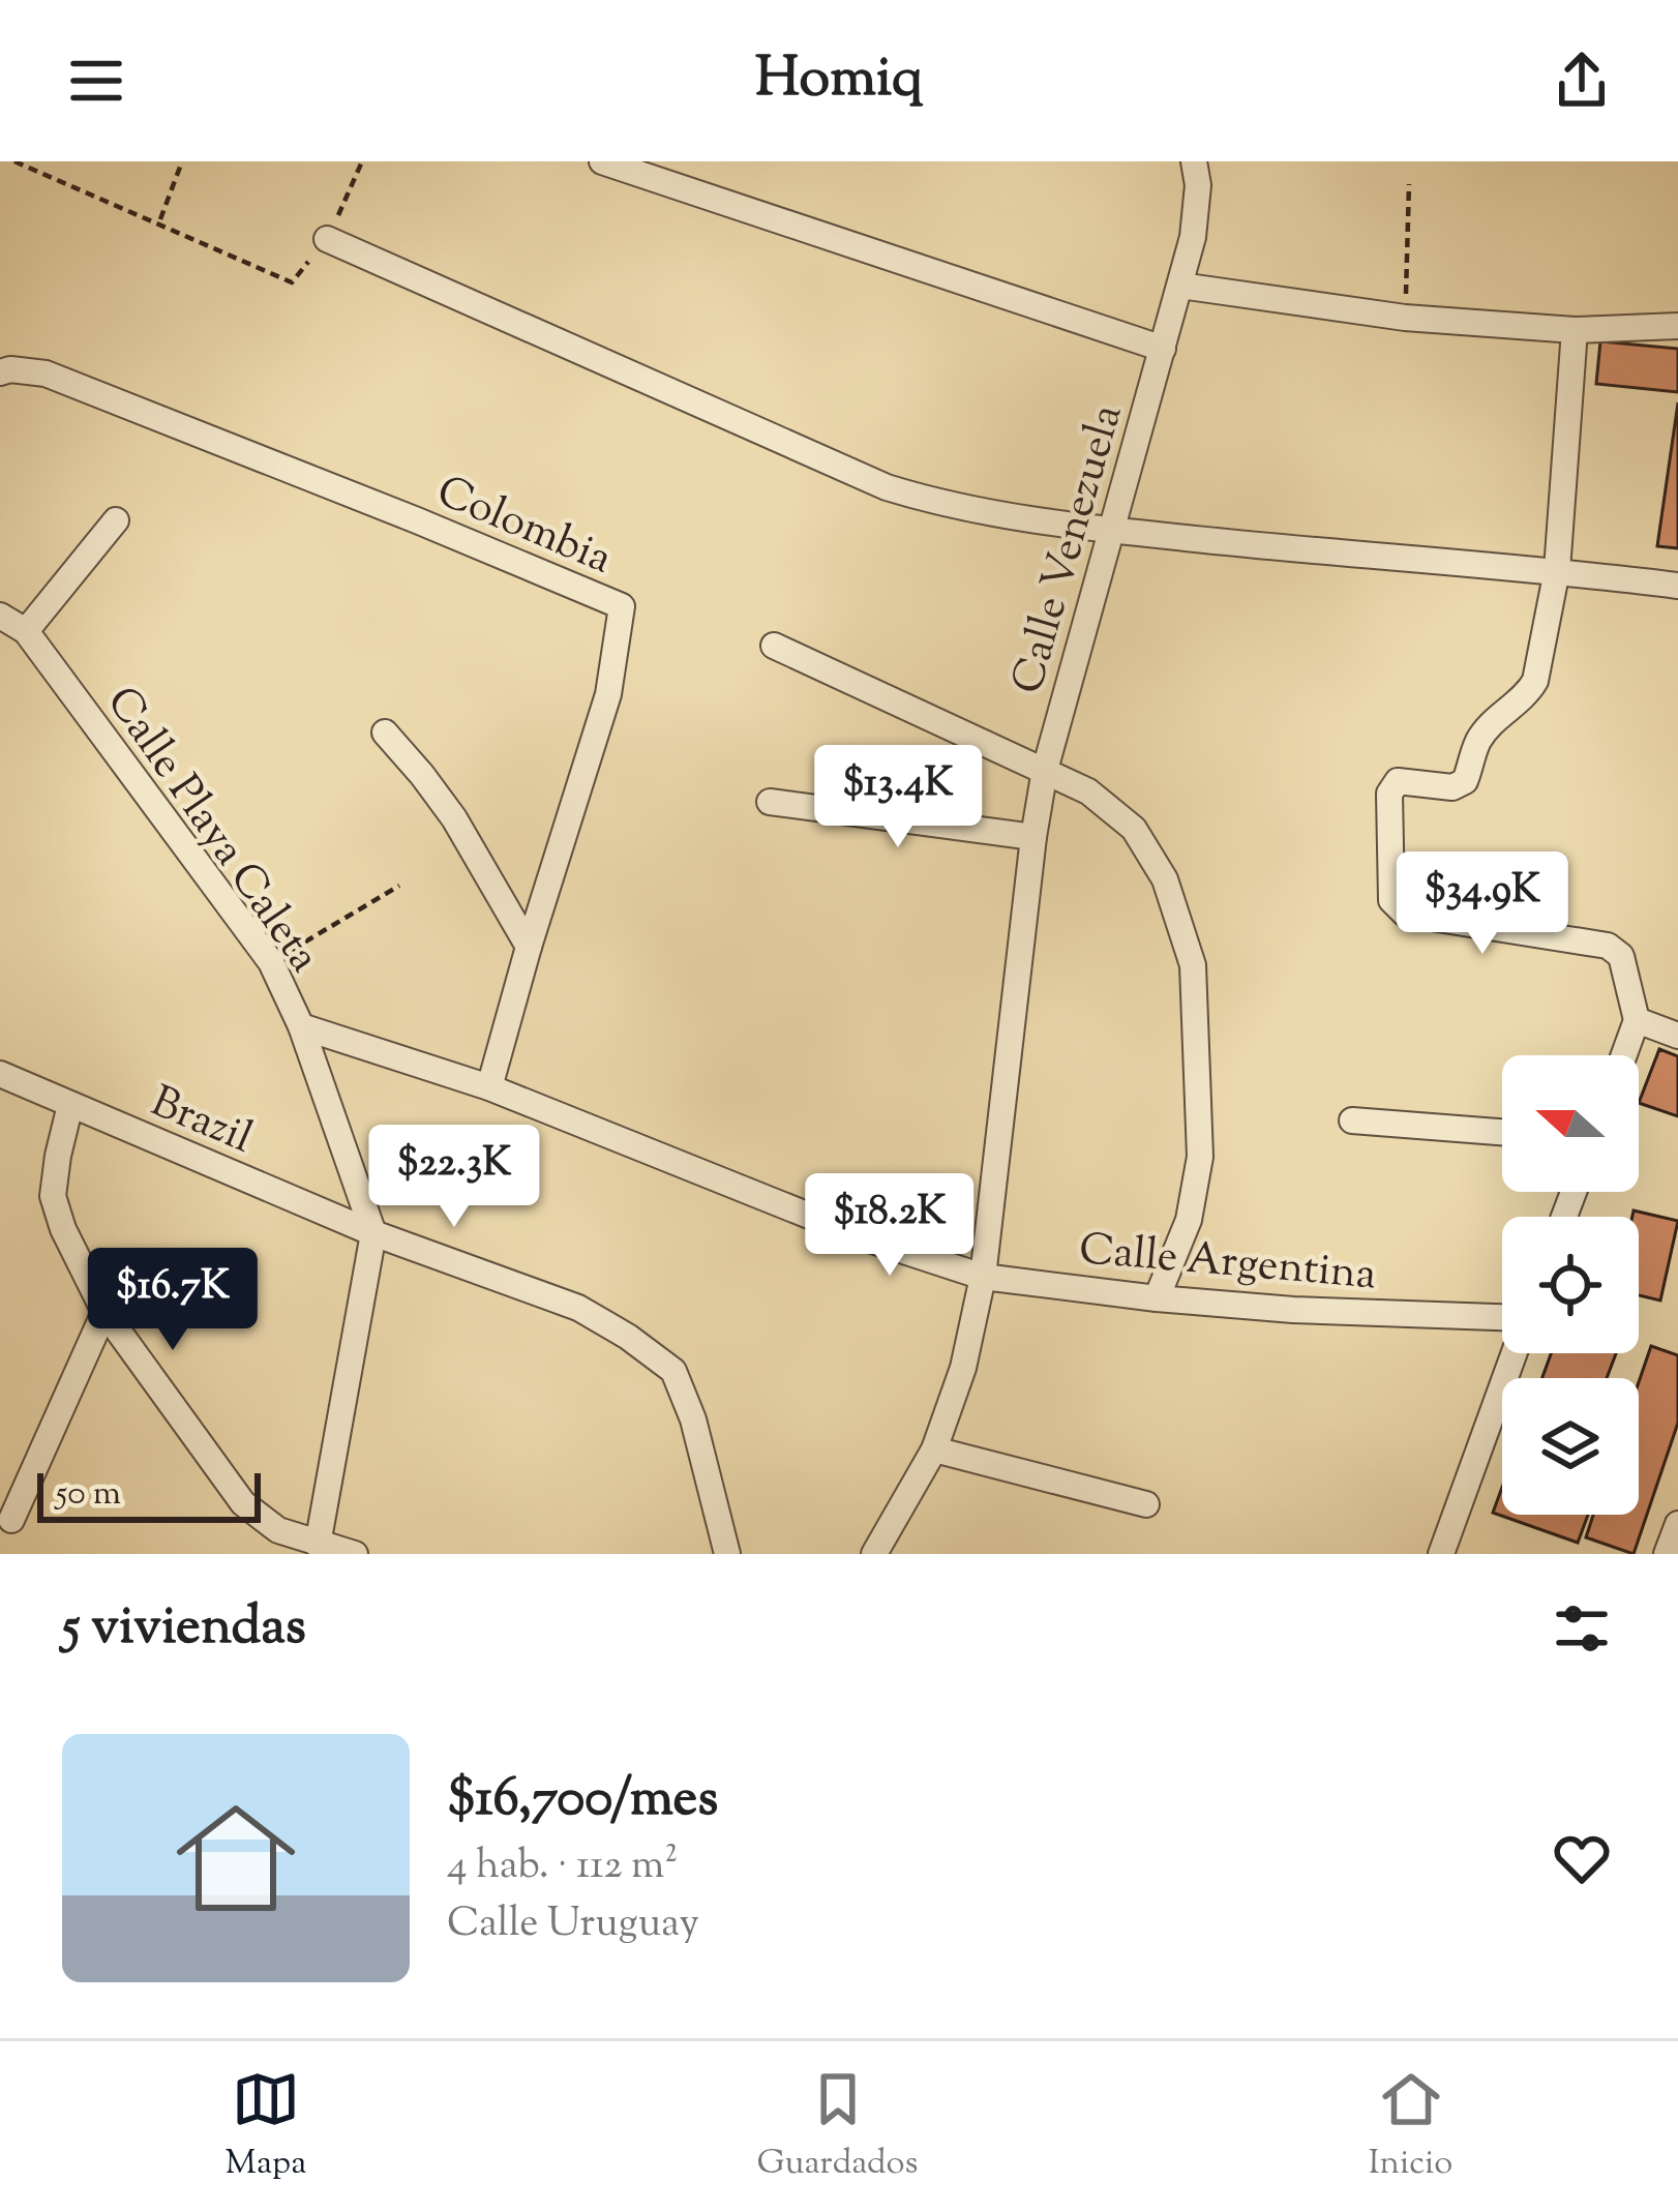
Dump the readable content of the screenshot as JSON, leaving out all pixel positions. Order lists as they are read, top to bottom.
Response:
{
  "streets": {
    "street": [
      "Colombia",
      "Calle Venezuela",
      "Calle Playa Caleta",
      "Brazil",
      "Calle Argentina"
    ]
  },
  "crossings": [
    ["Colombia", "Calle Argentina"],
    ["Calle Venezuela", "Calle Argentina"],
    ["Calle Playa Caleta", "Brazil"],
    ["Calle Playa Caleta", "Calle Argentina"]
  ],
  "scale_bar": "50 m",
  "north": "left",
  "page": {
    "header": "Homiq",
    "price": [
      "$13.4K",
      "$34.9K",
      "$22.3K",
      "$18.2K",
      "$16.7K"
    ],
    "scale": "50 m",
    "heading": "5 viviendas",
    "list": [
      {
        "name": "$16,700/mes",
        "note": "4 hab. · 112 m² · Calle Uruguay"
      }
    ],
    "tabs": ["Mapa", "Guardados", "Inicio"]
  }
}
